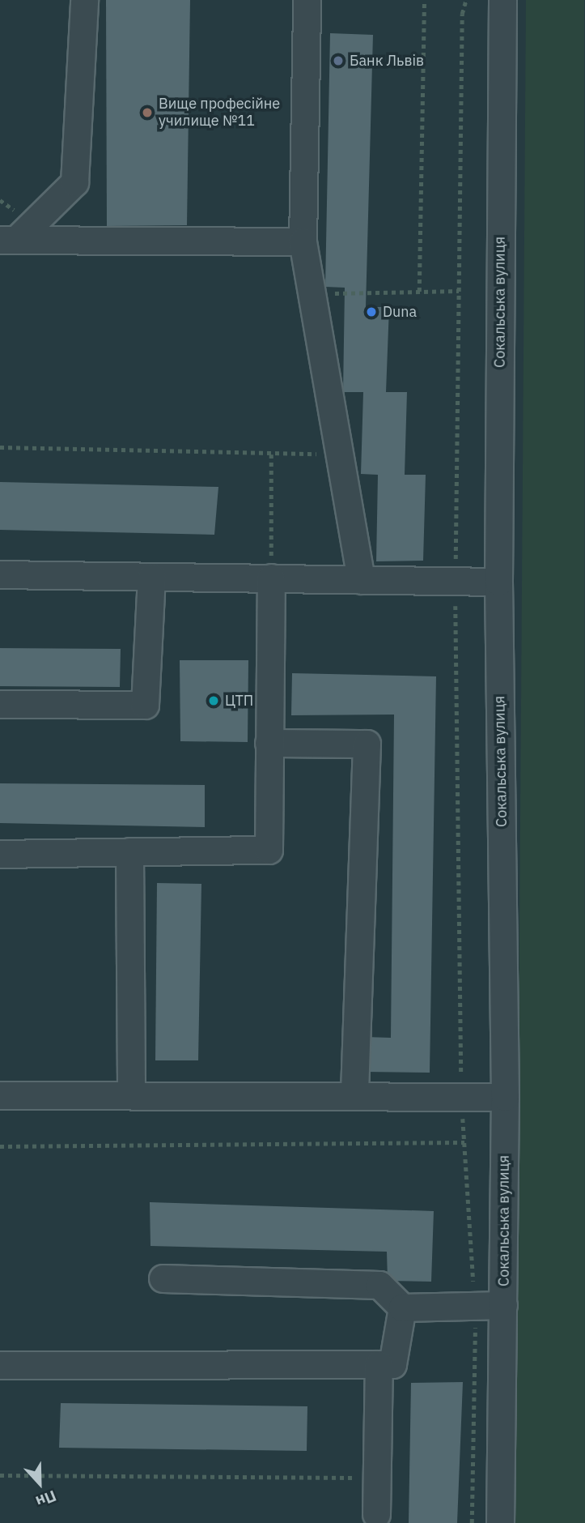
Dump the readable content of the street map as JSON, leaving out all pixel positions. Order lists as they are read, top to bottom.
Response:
{
  "streets": {
    "street": ["Сокальська вулиця"]
  },
  "places": [
    "Банк Львів",
    "Вище професійне училище №11",
    "Duna",
    "ЦТП"
  ],
  "north": "bottom"
}
